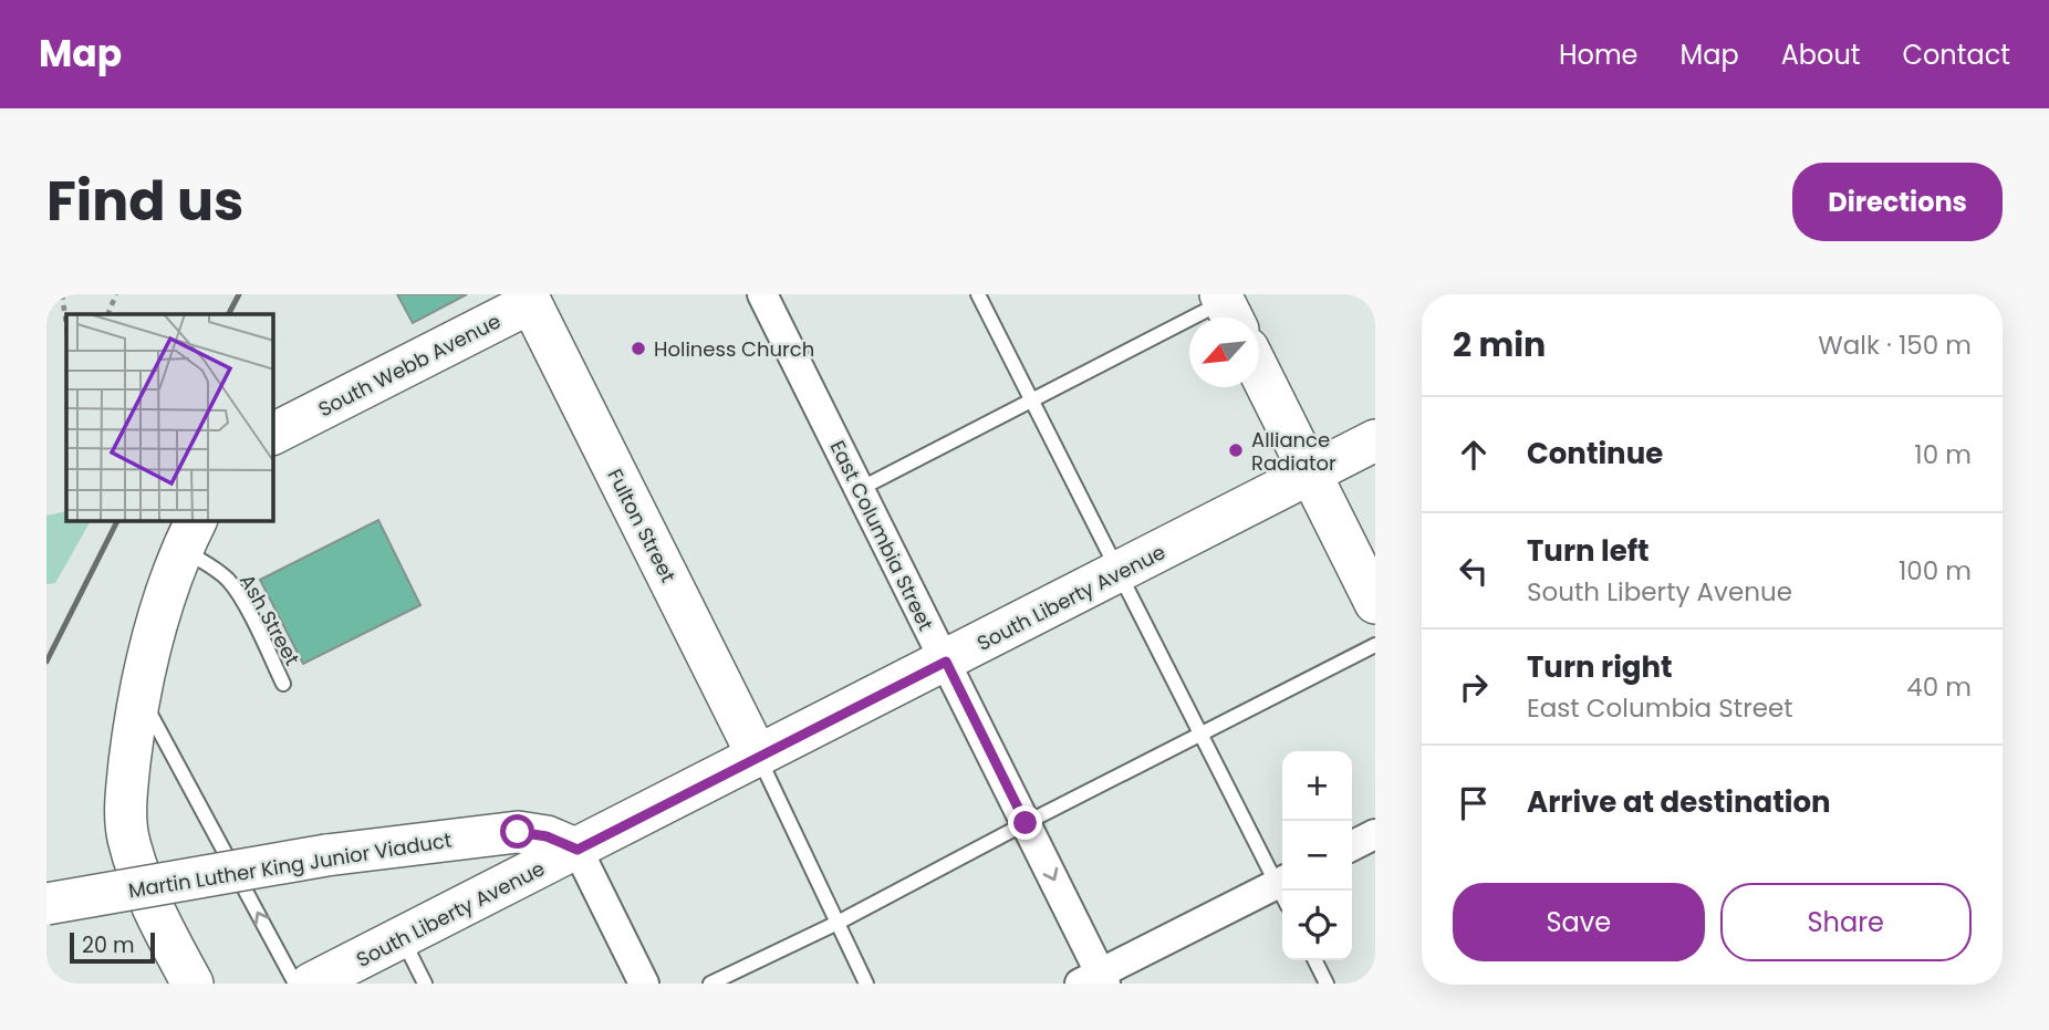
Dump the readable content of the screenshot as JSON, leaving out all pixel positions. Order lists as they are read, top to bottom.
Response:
{
  "streets": {
    "street": [
      "South Webb Avenue",
      "Fulton Street",
      "East Columbia Street",
      "South Liberty Avenue",
      "Martin Luther King Junior Viaduct"
    ],
    "lane": ["Ash Street"]
  },
  "crossings": [
    ["South Webb Avenue", "Fulton Street"],
    ["Fulton Street", "South Liberty Avenue"],
    ["East Columbia Street", "South Liberty Avenue"],
    ["South Liberty Avenue", "Martin Luther King Junior Viaduct"]
  ],
  "places": ["Holiness Church", "Alliance Radiator"],
  "scale_bar": "20 m",
  "north": "bottom left",
  "page": {
    "header": "Map",
    "nav": [
      "Home",
      "Map",
      "About",
      "Contact"
    ],
    "title": "Find us",
    "buttons": [
      "Directions",
      ["Save", "Share"]
    ],
    "heading": ["2 min", "Walk · 150 m"],
    "list": [
      ["Continue", "10 m"],
      ["Turn left", "South Liberty Avenue", "100 m"],
      ["Turn right", "East Columbia Street", "40 m"],
      "Arrive at destination"
    ],
    "map_buttons": ["+", "−"],
    "scale": "20 m"
  }
}
